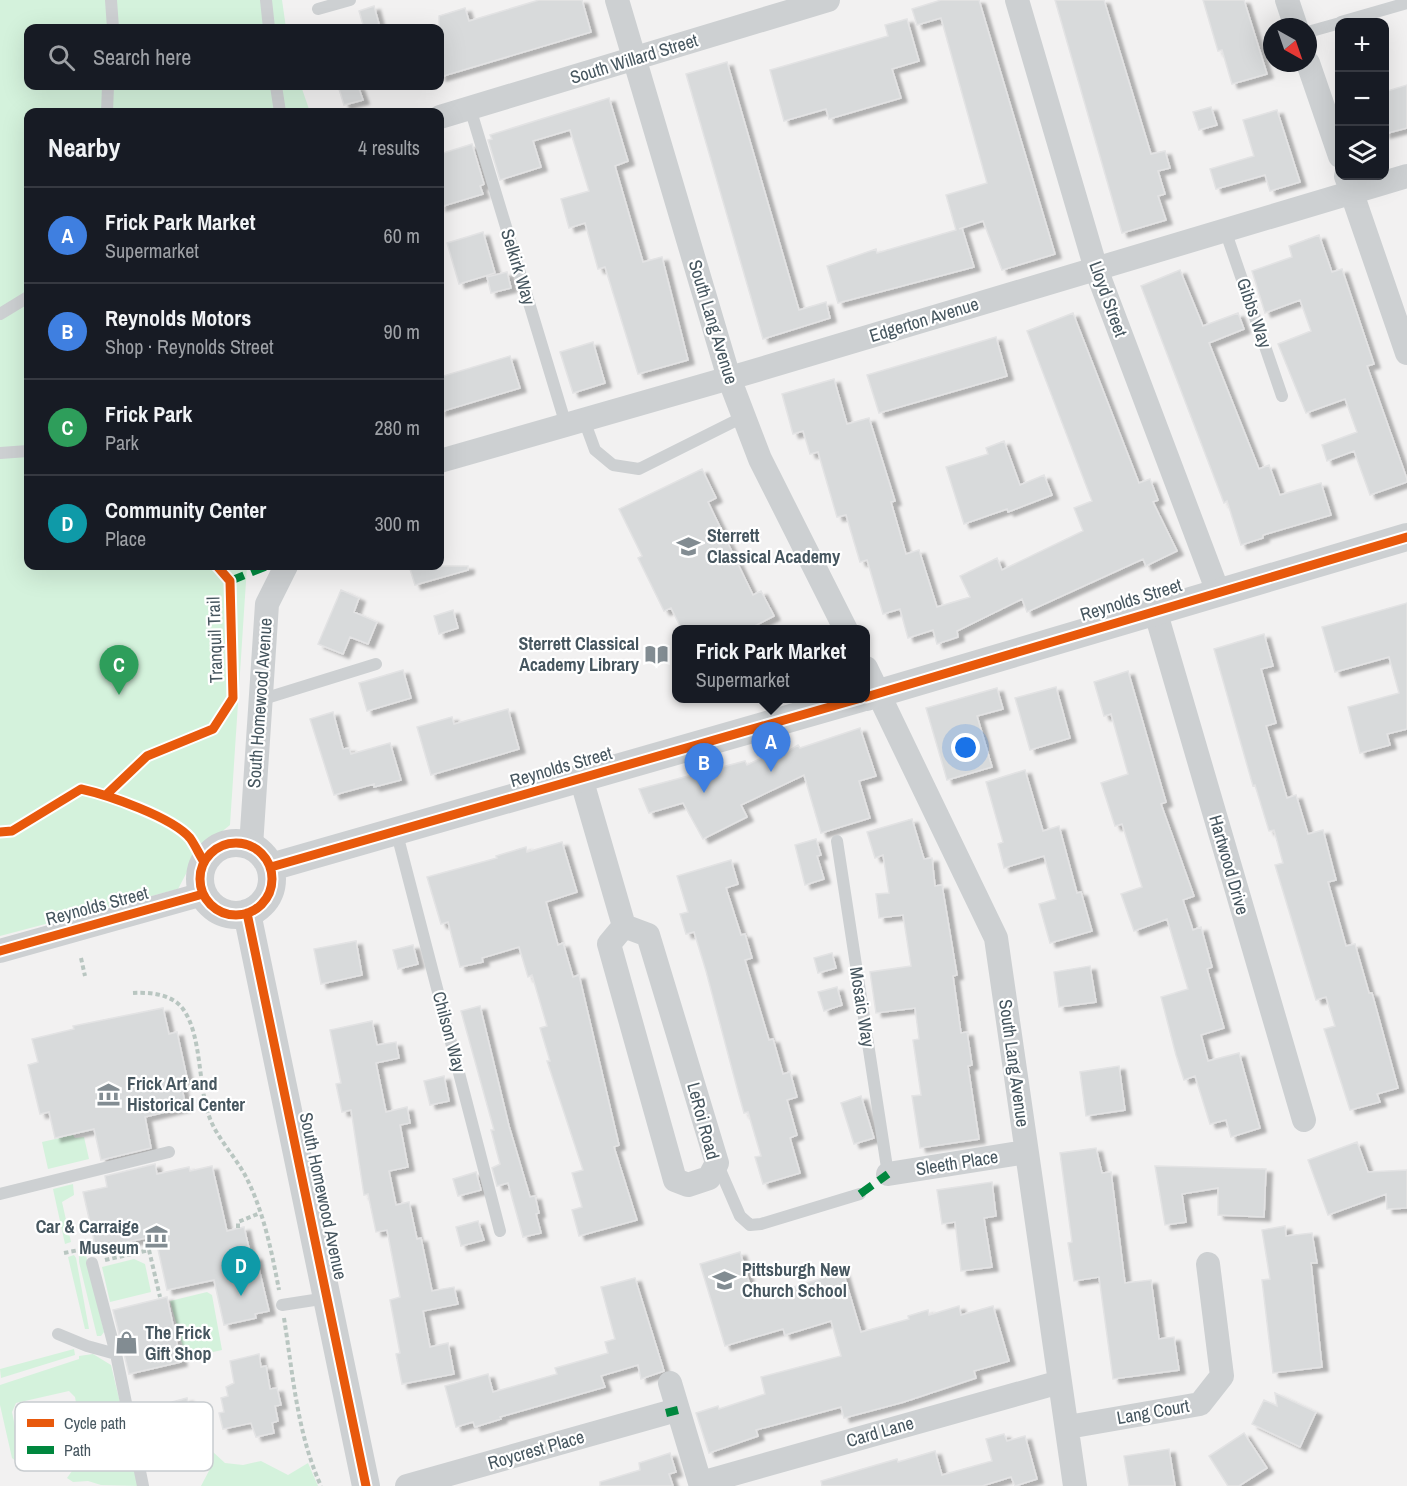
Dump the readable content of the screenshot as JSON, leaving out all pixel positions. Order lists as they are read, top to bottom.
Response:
{
  "streets": {
    "street": [
      "South Willard Street",
      "Lloyd Street",
      "Edgerton Avenue",
      "South Lang Avenue",
      "Reynolds Street",
      "South Homewood Avenue",
      "Hartwood Drive",
      "LeRoi Road",
      "Sleeth Place",
      "Lang Court",
      "Card Lane",
      "Roycrest Place"
    ],
    "lane": [
      "Selkirk Way",
      "Gibbs Way",
      "Mosaic Way",
      "Chilson Way"
    ],
    "cycle path": ["Tranquil Trail"]
  },
  "crossings": [
    ["South Willard Street", "Selkirk Way"],
    ["South Willard Street", "South Lang Avenue"],
    ["Selkirk Way", "Edgerton Avenue"],
    ["Selkirk Way", "South Lang Avenue"],
    ["Lloyd Street", "Edgerton Avenue"],
    ["Lloyd Street", "Reynolds Street"],
    ["Gibbs Way", "Edgerton Avenue"],
    ["Edgerton Avenue", "South Lang Avenue"],
    ["South Lang Avenue", "Sleeth Place"],
    ["South Lang Avenue", "Lang Court"],
    ["South Lang Avenue", "Card Lane"],
    ["Reynolds Street", "South Homewood Avenue"],
    ["Reynolds Street", "Hartwood Drive"],
    ["Reynolds Street", "Chilson Way"],
    ["Mosaic Way", "Sleeth Place"]
  ],
  "places": {
    "school or university": ["Sterrett Classical Academy", "Pittsburgh New Church School"],
    "library": ["Sterrett Classical Academy Library"],
    "museum": ["Frick Art and Historical Center", "Car & Carraige Museum"],
    "shop": ["The Frick Gift Shop"]
  },
  "legend": ["Cycle path", "Path"],
  "north": "bottom right",
  "page": {
    "map_buttons": ["+", "−"],
    "search": "Search here",
    "heading": ["Nearby", "4 results"],
    "list": [
      {
        "mark": "A",
        "name": "Frick Park Market",
        "note": "Supermarket",
        "value": "60 m"
      },
      {
        "mark": "B",
        "name": "Reynolds Motors",
        "note": "Shop · Reynolds Street",
        "value": "90 m"
      },
      {
        "mark": "C",
        "name": "Frick Park",
        "note": "Park",
        "value": "280 m"
      },
      {
        "mark": "D",
        "name": "Community Center",
        "note": "Place",
        "value": "300 m"
      }
    ],
    "popup": ["Frick Park Market", "Supermarket"],
    "pins": [
      "C",
      "A",
      "B",
      "D"
    ]
  }
}
